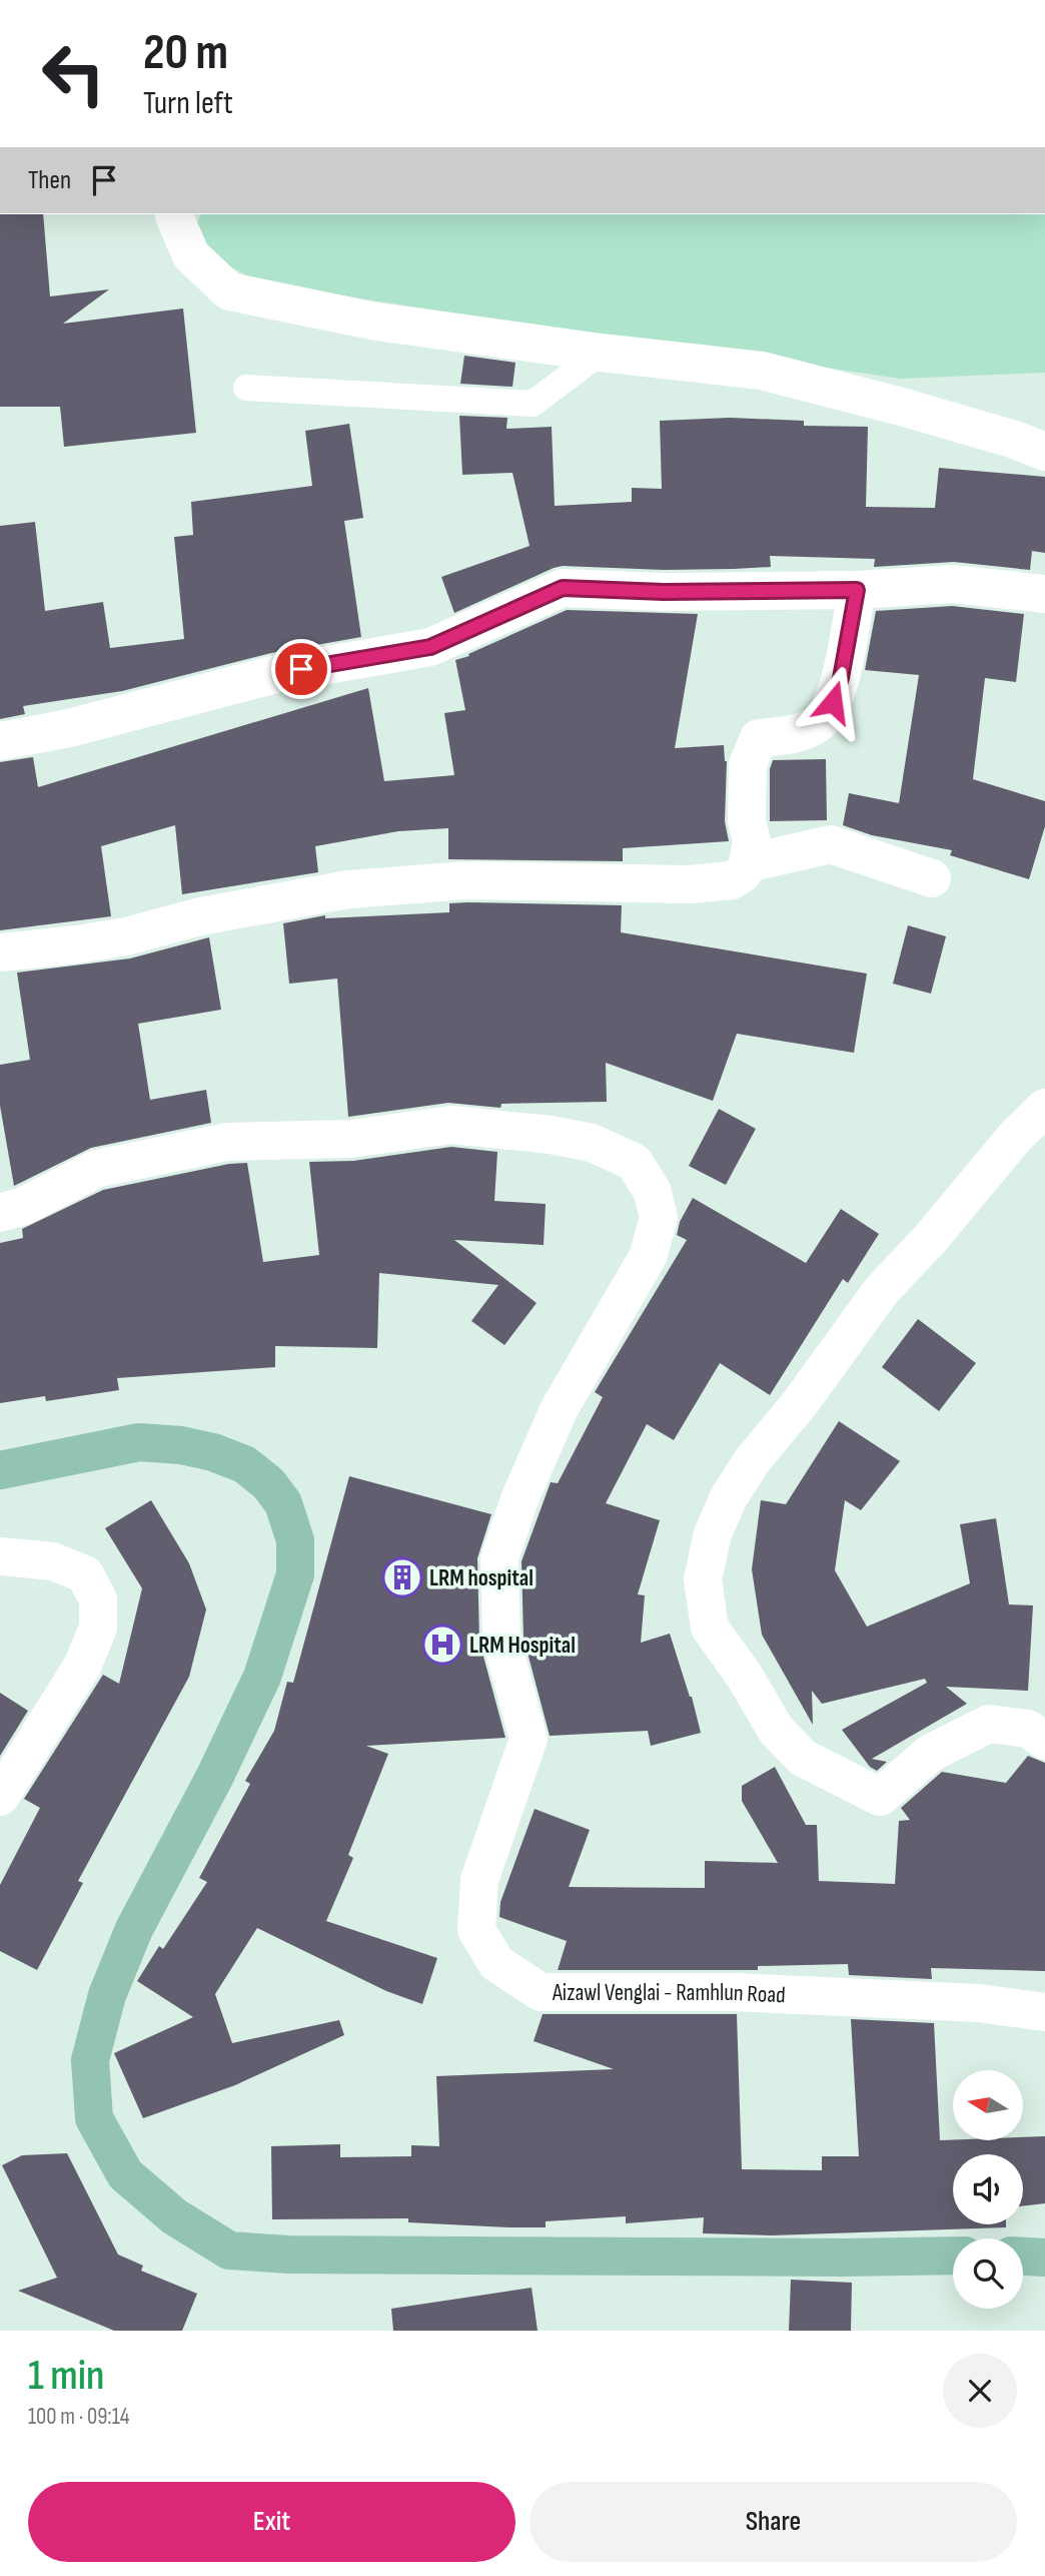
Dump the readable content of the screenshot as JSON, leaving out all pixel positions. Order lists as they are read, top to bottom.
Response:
{
  "streets": {
    "street": ["Aizawl Venglai - Ramhlun Road"]
  },
  "places": {
    "building": ["LRM hospital"],
    "hospital": ["LRM Hospital"]
  },
  "north": "left",
  "page": {
    "turn": ["20 m", "Turn left"],
    "then": "Then",
    "heading": ["1 min", "100 m · 09:14"],
    "buttons": ["Exit", "Share"]
  }
}
